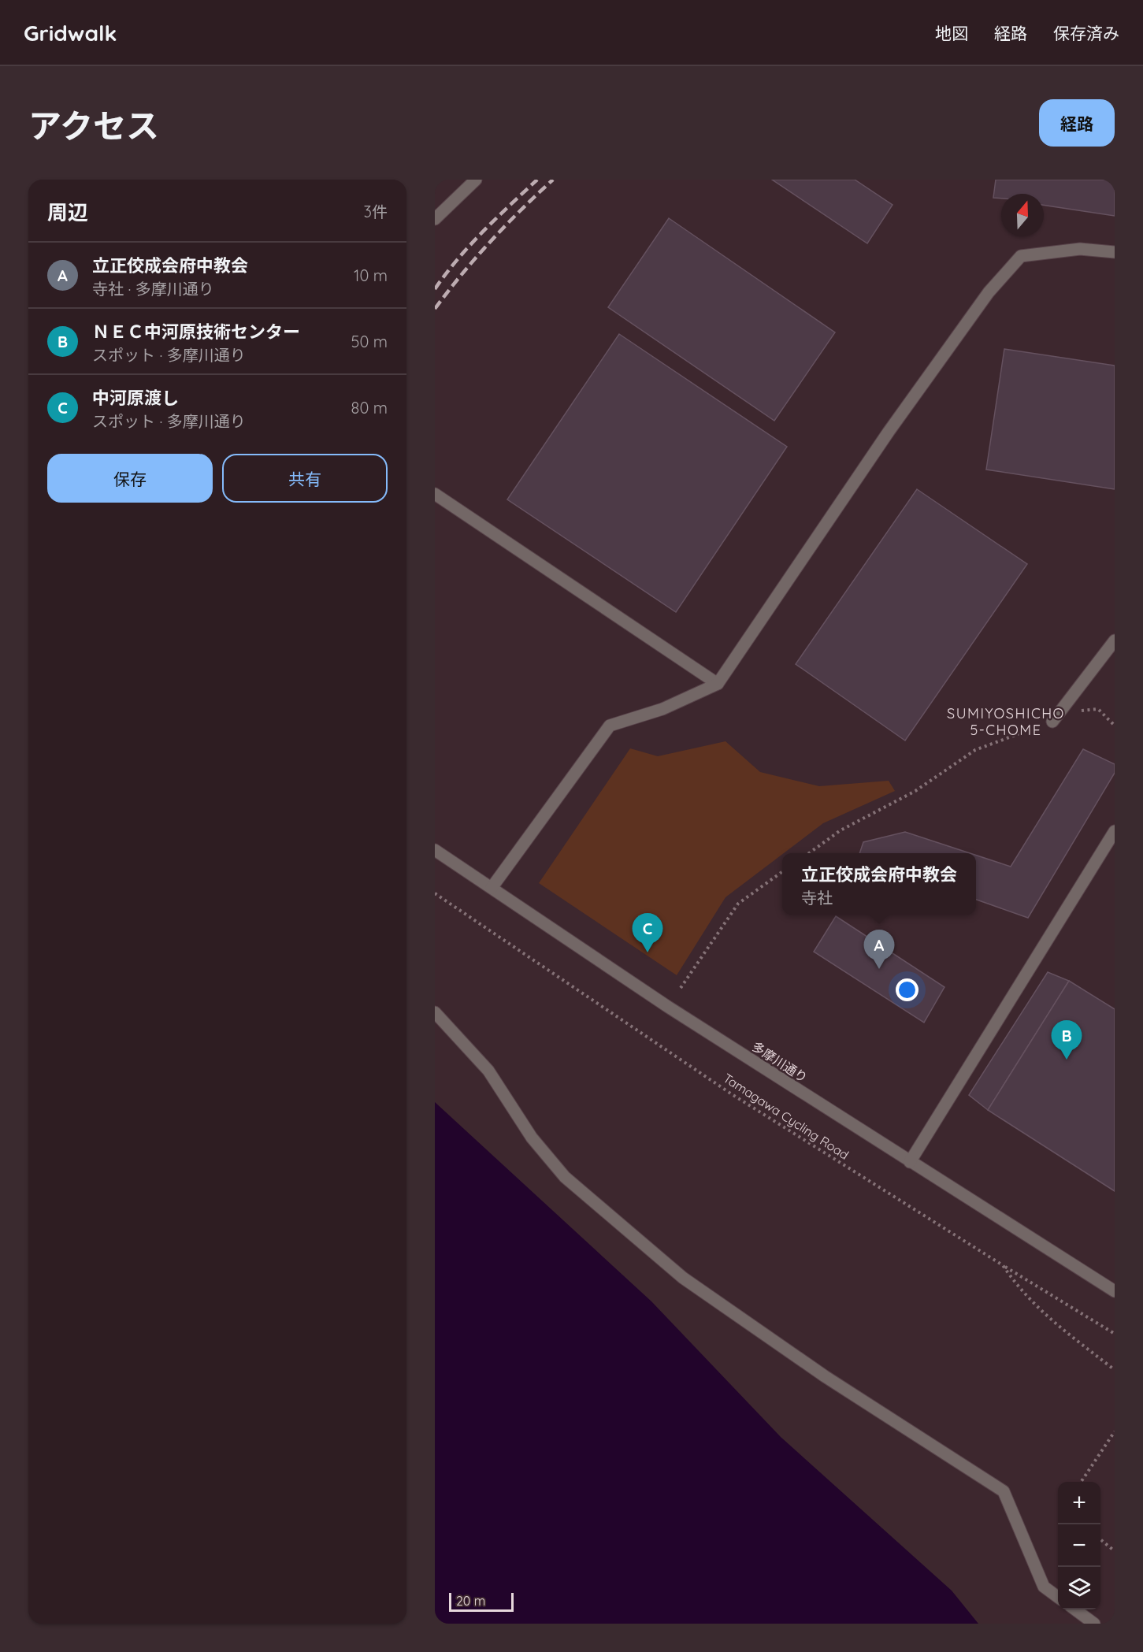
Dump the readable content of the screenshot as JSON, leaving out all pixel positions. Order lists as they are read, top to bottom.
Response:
{
  "streets": {
    "street": ["多摩川通り"],
    "path": ["Tamagawa Cycling Road"]
  },
  "districts": ["SUMIYOSHICHO 5-CHOME"],
  "scale_bar": "20 m",
  "north": "top",
  "page": {
    "header": "Gridwalk",
    "nav": ["地図", "経路", "保存済み"],
    "title": "アクセス",
    "buttons": [
      "経路",
      ["保存", "共有"]
    ],
    "heading": ["周辺", "3件"],
    "list": [
      {
        "mark": "A",
        "name": "立正佼成会府中教会",
        "note": "寺社 · 多摩川通り",
        "value": "10 m"
      },
      {
        "mark": "B",
        "name": "ＮＥＣ中河原技術センター",
        "note": "スポット · 多摩川通り",
        "value": "50 m"
      },
      {
        "mark": "C",
        "name": "中河原渡し",
        "note": "スポット · 多摩川通り",
        "value": "80 m"
      }
    ],
    "popup": ["立正佼成会府中教会", "寺社"],
    "pins": ["C", "A", "B"],
    "map_buttons": ["+", "−"],
    "scale": "20 m"
  }
}
